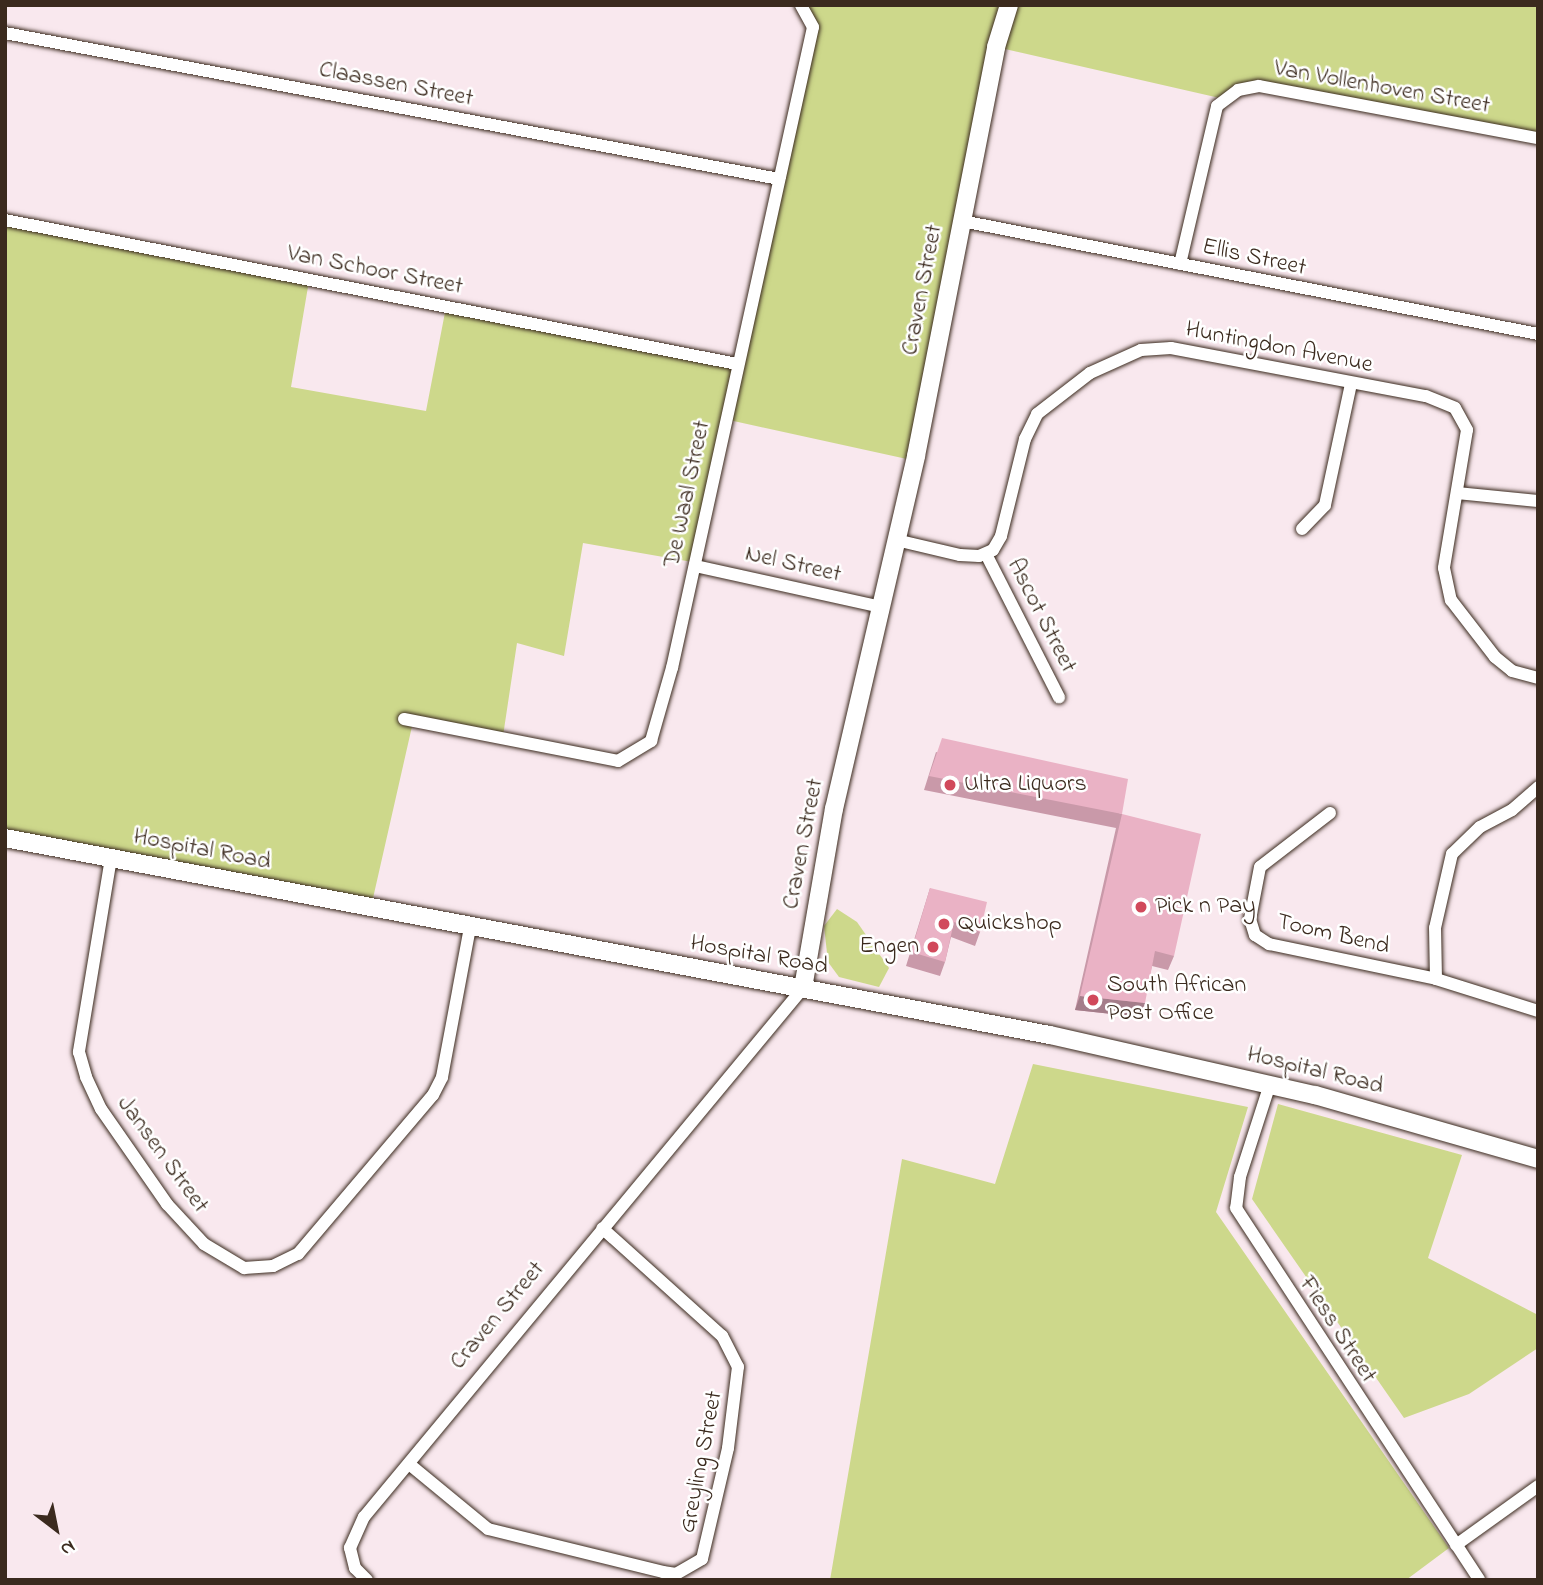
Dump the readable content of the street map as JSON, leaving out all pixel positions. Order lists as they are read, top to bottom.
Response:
{
  "streets": {
    "main road": ["Craven Street", "Hospital Road"],
    "street": [
      "Claassen Street",
      "Van Vollenhoven Street",
      "Ellis Street",
      "Van Schoor Street",
      "Huntingdon Avenue",
      "De Waal Street",
      "Nel Street",
      "Ascot Street",
      "Toom Bend",
      "Jansen Street",
      "Fiess Street",
      "Greyling Street"
    ]
  },
  "crossings": [
    ["Claassen Street", "De Waal Street"],
    ["Van Vollenhoven Street", "Ellis Street"],
    ["Ellis Street", "Craven Street"],
    ["Van Schoor Street", "De Waal Street"],
    ["Craven Street", "Nel Street"],
    ["Craven Street", "Hospital Road"],
    ["Craven Street", "Greyling Street"],
    ["Huntingdon Avenue", "Ascot Street"],
    ["De Waal Street", "Nel Street"],
    ["Hospital Road", "Jansen Street"],
    ["Hospital Road", "Fiess Street"]
  ],
  "places": [
    "Ultra Liquors",
    "Pick n Pay",
    "Quickshop",
    "Engen",
    "South African Post Office"
  ],
  "north": "bottom right"
}
